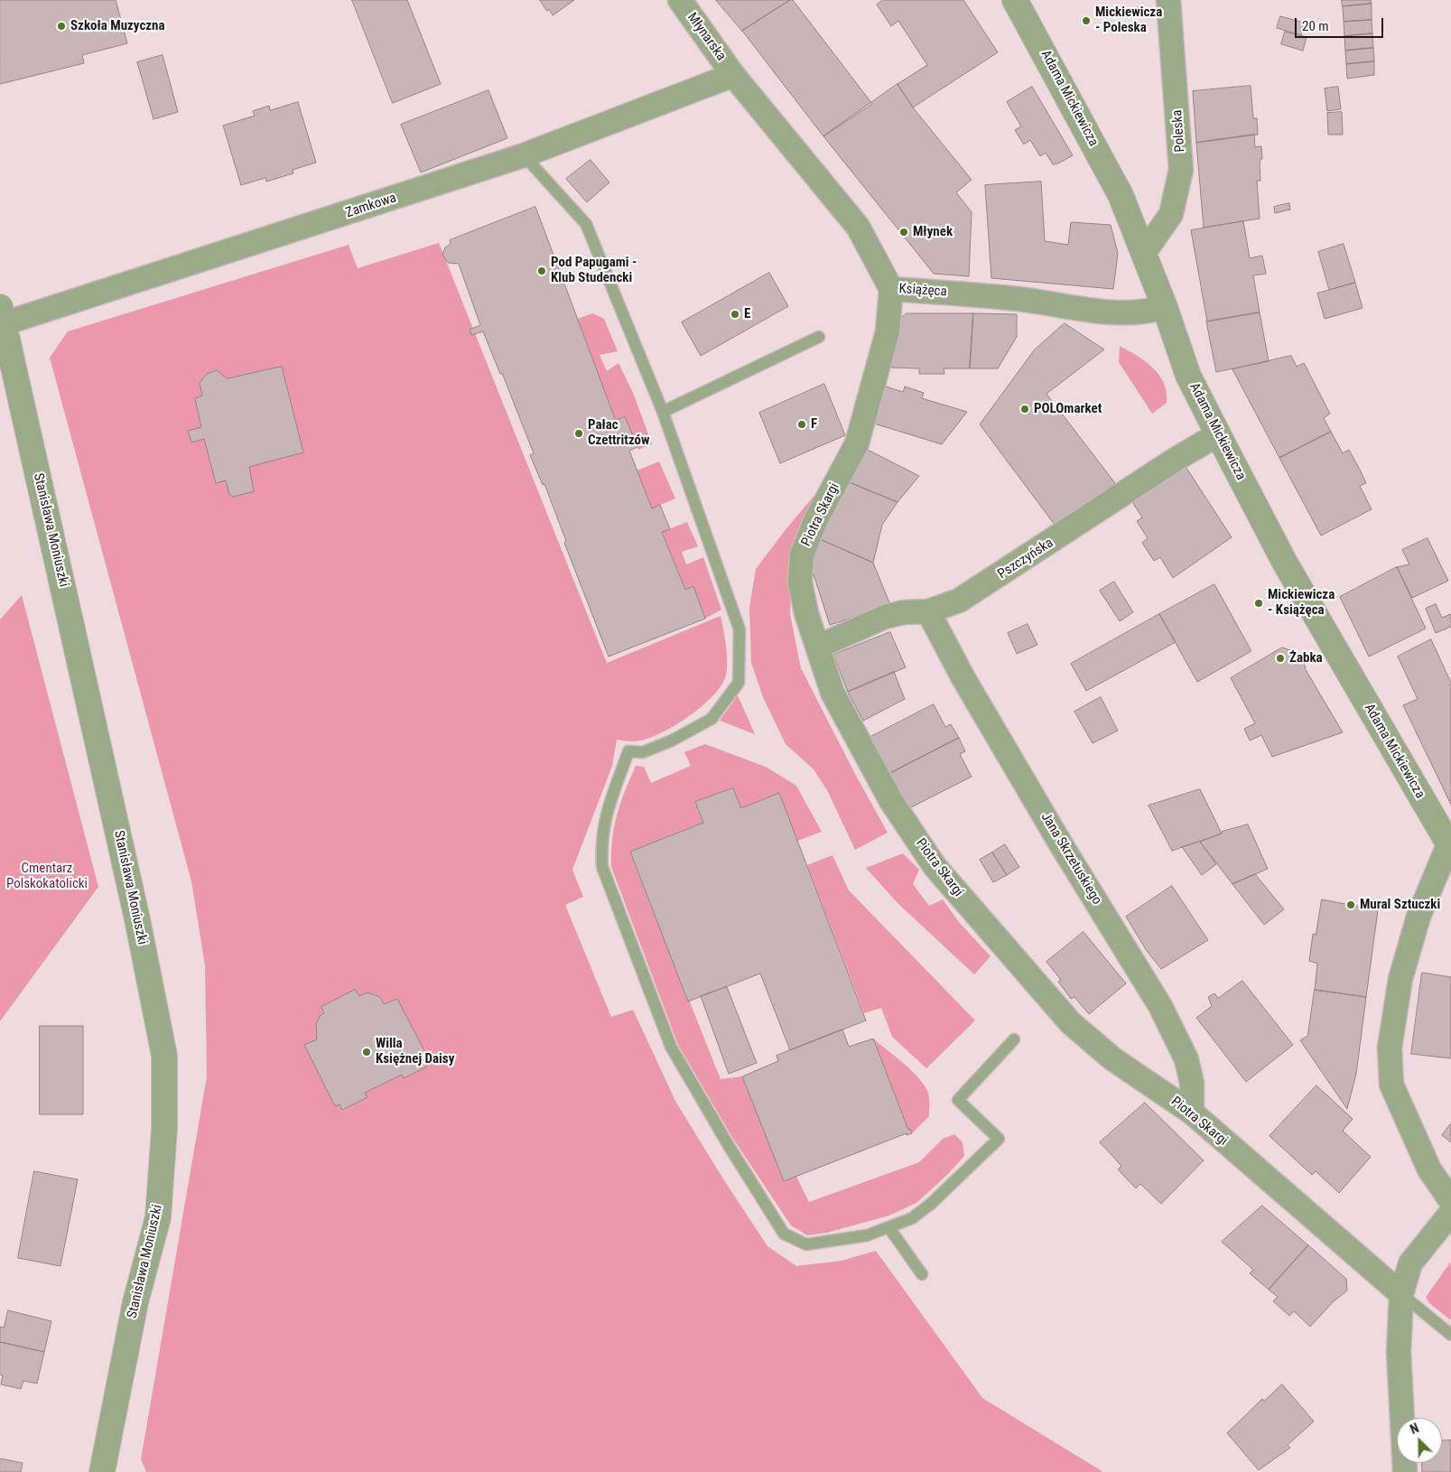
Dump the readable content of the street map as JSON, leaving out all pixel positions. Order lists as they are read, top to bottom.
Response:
{
  "streets": {
    "street": [
      "Młynarska",
      "Adama Mickiewicza",
      "Poleska",
      "Zamkowa",
      "Książęca",
      "Piotra Skargi",
      "Stanisława Moniuszki",
      "Pszczyńska",
      "Jana Skrzetuskiego"
    ]
  },
  "crossings": [
    ["Młynarska", "Zamkowa"],
    ["Młynarska", "Książęca"],
    ["Adama Mickiewicza", "Poleska"],
    ["Adama Mickiewicza", "Książęca"],
    ["Adama Mickiewicza", "Pszczyńska"],
    ["Zamkowa", "Książęca"],
    ["Zamkowa", "Stanisława Moniuszki"],
    ["Książęca", "Piotra Skargi"],
    ["Piotra Skargi", "Pszczyńska"],
    ["Piotra Skargi", "Jana Skrzetuskiego"],
    ["Pszczyńska", "Jana Skrzetuskiego"]
  ],
  "parks": ["Cmentarz Polskokatolicki"],
  "places": [
    "Mickiewicza - Poleska",
    "Szkoła Muzyczna",
    "Młynek",
    "Pod Papugami - Klub Studencki",
    "E",
    "POLOmarket",
    "F",
    "Pałac Czettritzów",
    "Mickiewicza - Książęca",
    "Żabka",
    "Mural Sztuczki",
    "Willa Księżnej Daisy"
  ],
  "scale_bar": "20 m",
  "north": "top left"
}
